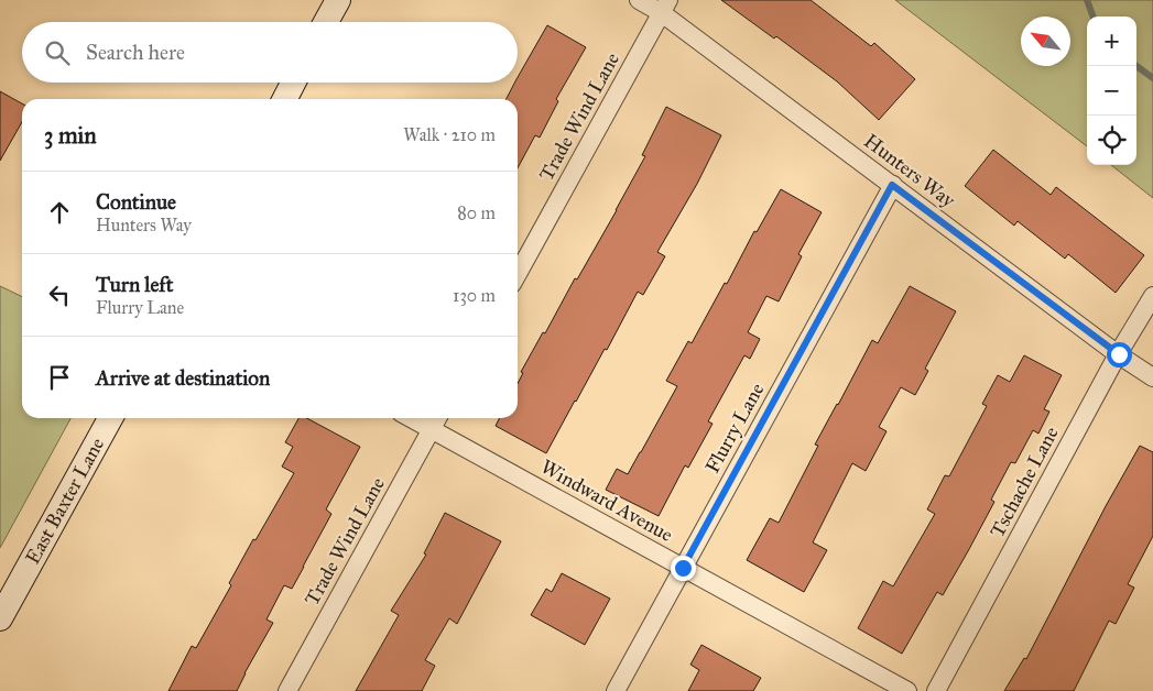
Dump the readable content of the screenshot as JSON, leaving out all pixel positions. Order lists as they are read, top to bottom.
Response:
{
  "streets": {
    "main road": ["East Baxter Lane"],
    "street": [
      "Trade Wind Lane",
      "Hunters Way",
      "Flurry Lane",
      "Tschache Lane",
      "Windward Avenue"
    ]
  },
  "crossings": [
    ["Trade Wind Lane", "Hunters Way"],
    ["Trade Wind Lane", "Windward Avenue"],
    ["Hunters Way", "Flurry Lane"],
    ["Hunters Way", "Tschache Lane"],
    ["Flurry Lane", "Windward Avenue"]
  ],
  "north": "top left",
  "page": {
    "map_buttons": ["+", "−"],
    "search": "Search here",
    "heading": ["3 min", "Walk · 210 m"],
    "list": [
      ["Continue", "Hunters Way", "80 m"],
      ["Turn left", "Flurry Lane", "130 m"],
      "Arrive at destination"
    ]
  }
}
